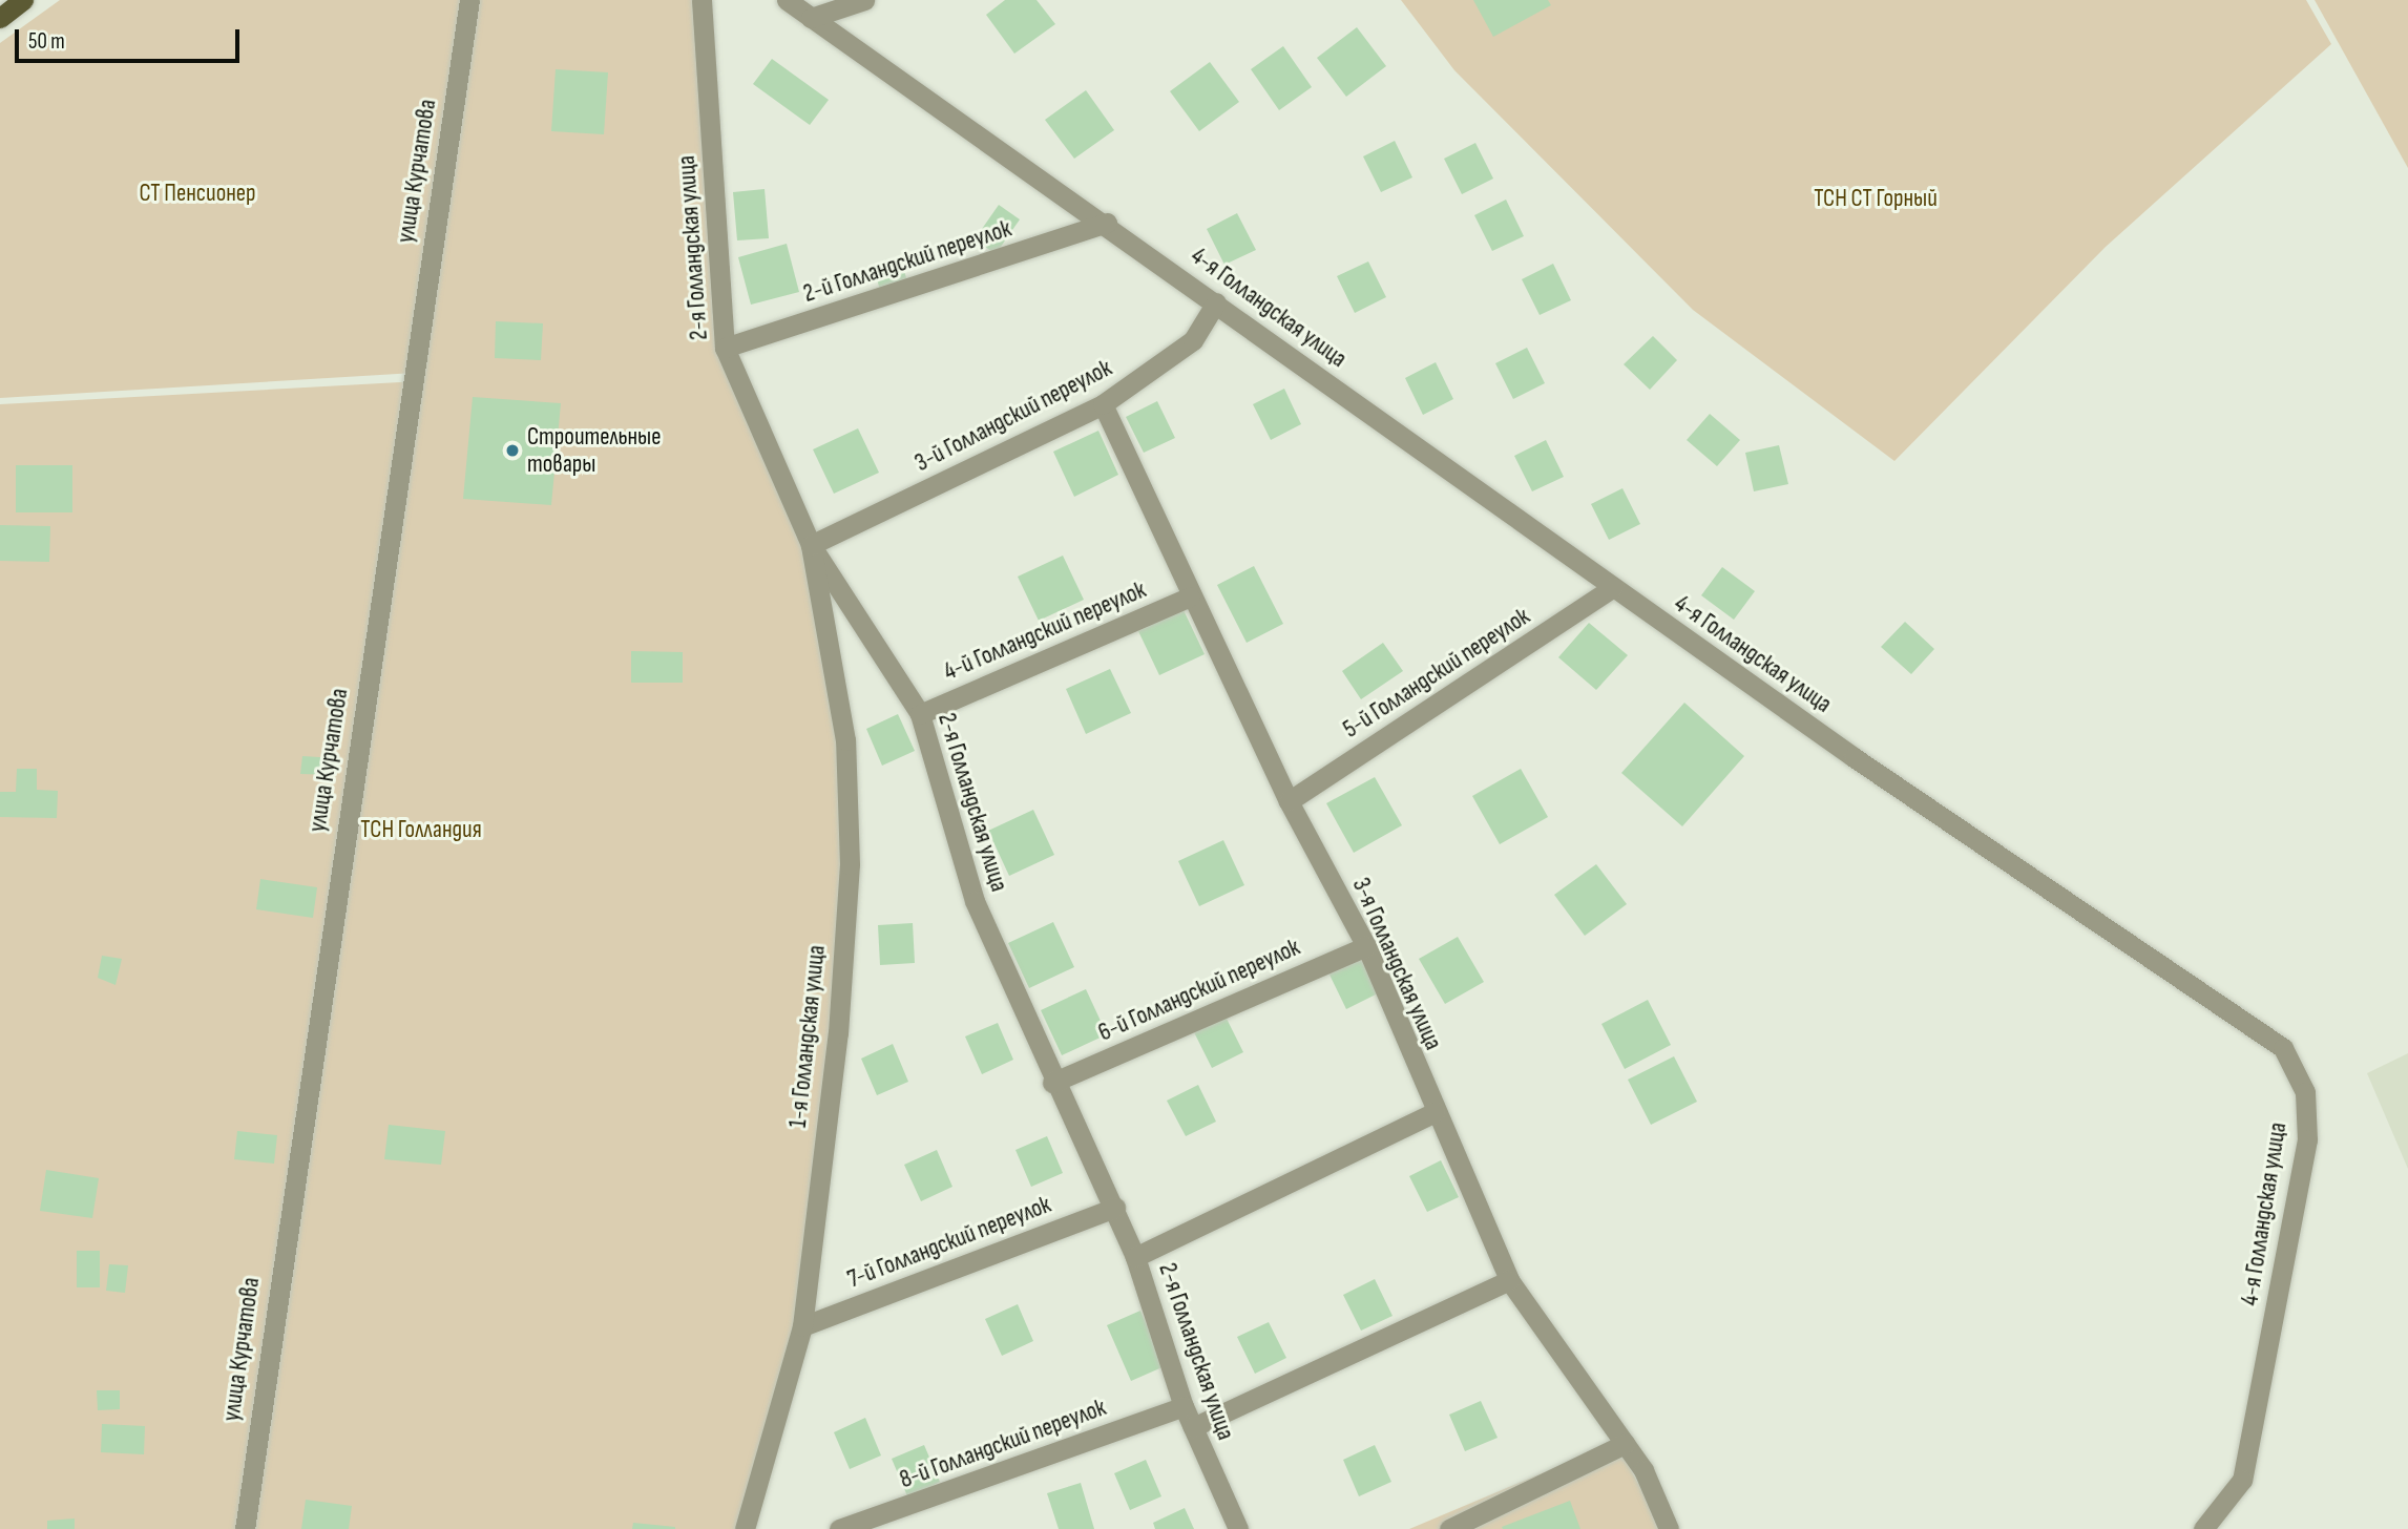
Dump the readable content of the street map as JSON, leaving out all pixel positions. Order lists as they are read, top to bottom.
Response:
{
  "streets": {
    "street": [
      "улица Курчатова",
      "2-я Голландская улица",
      "2-й Голландский переулок",
      "4-я Голландская улица",
      "3-й Голландский переулок",
      "4-й Голландский переулок",
      "5-й Голландский переулок",
      "3-я Голландская улица",
      "6-й Голландский переулок",
      "1-я Голландская улица",
      "7-й Голландский переулок",
      "8-й Голландский переулок"
    ]
  },
  "crossings": [
    ["2-я Голландская улица", "2-й Голландский переулок"],
    ["2-я Голландская улица", "3-й Голландский переулок"],
    ["2-я Голландская улица", "4-й Голландский переулок"],
    ["2-я Голландская улица", "6-й Голландский переулок"],
    ["2-я Голландская улица", "1-я Голландская улица"],
    ["2-я Голландская улица", "7-й Голландский переулок"],
    ["2-я Голландская улица", "8-й Голландский переулок"],
    ["2-й Голландский переулок", "4-я Голландская улица"],
    ["4-я Голландская улица", "3-й Голландский переулок"],
    ["4-я Голландская улица", "5-й Голландский переулок"],
    ["3-й Голландский переулок", "3-я Голландская улица"],
    ["3-й Голландский переулок", "1-я Голландская улица"],
    ["4-й Голландский переулок", "3-я Голландская улица"],
    ["5-й Голландский переулок", "3-я Голландская улица"],
    ["3-я Голландская улица", "6-й Голландский переулок"],
    ["1-я Голландская улица", "7-й Голландский переулок"]
  ],
  "parks": ["СТ Пенсионер", "ТСН СТ Горный", "ТСН Голландия"],
  "places": ["Строительные товары"],
  "scale_bar": "50 m"
}
